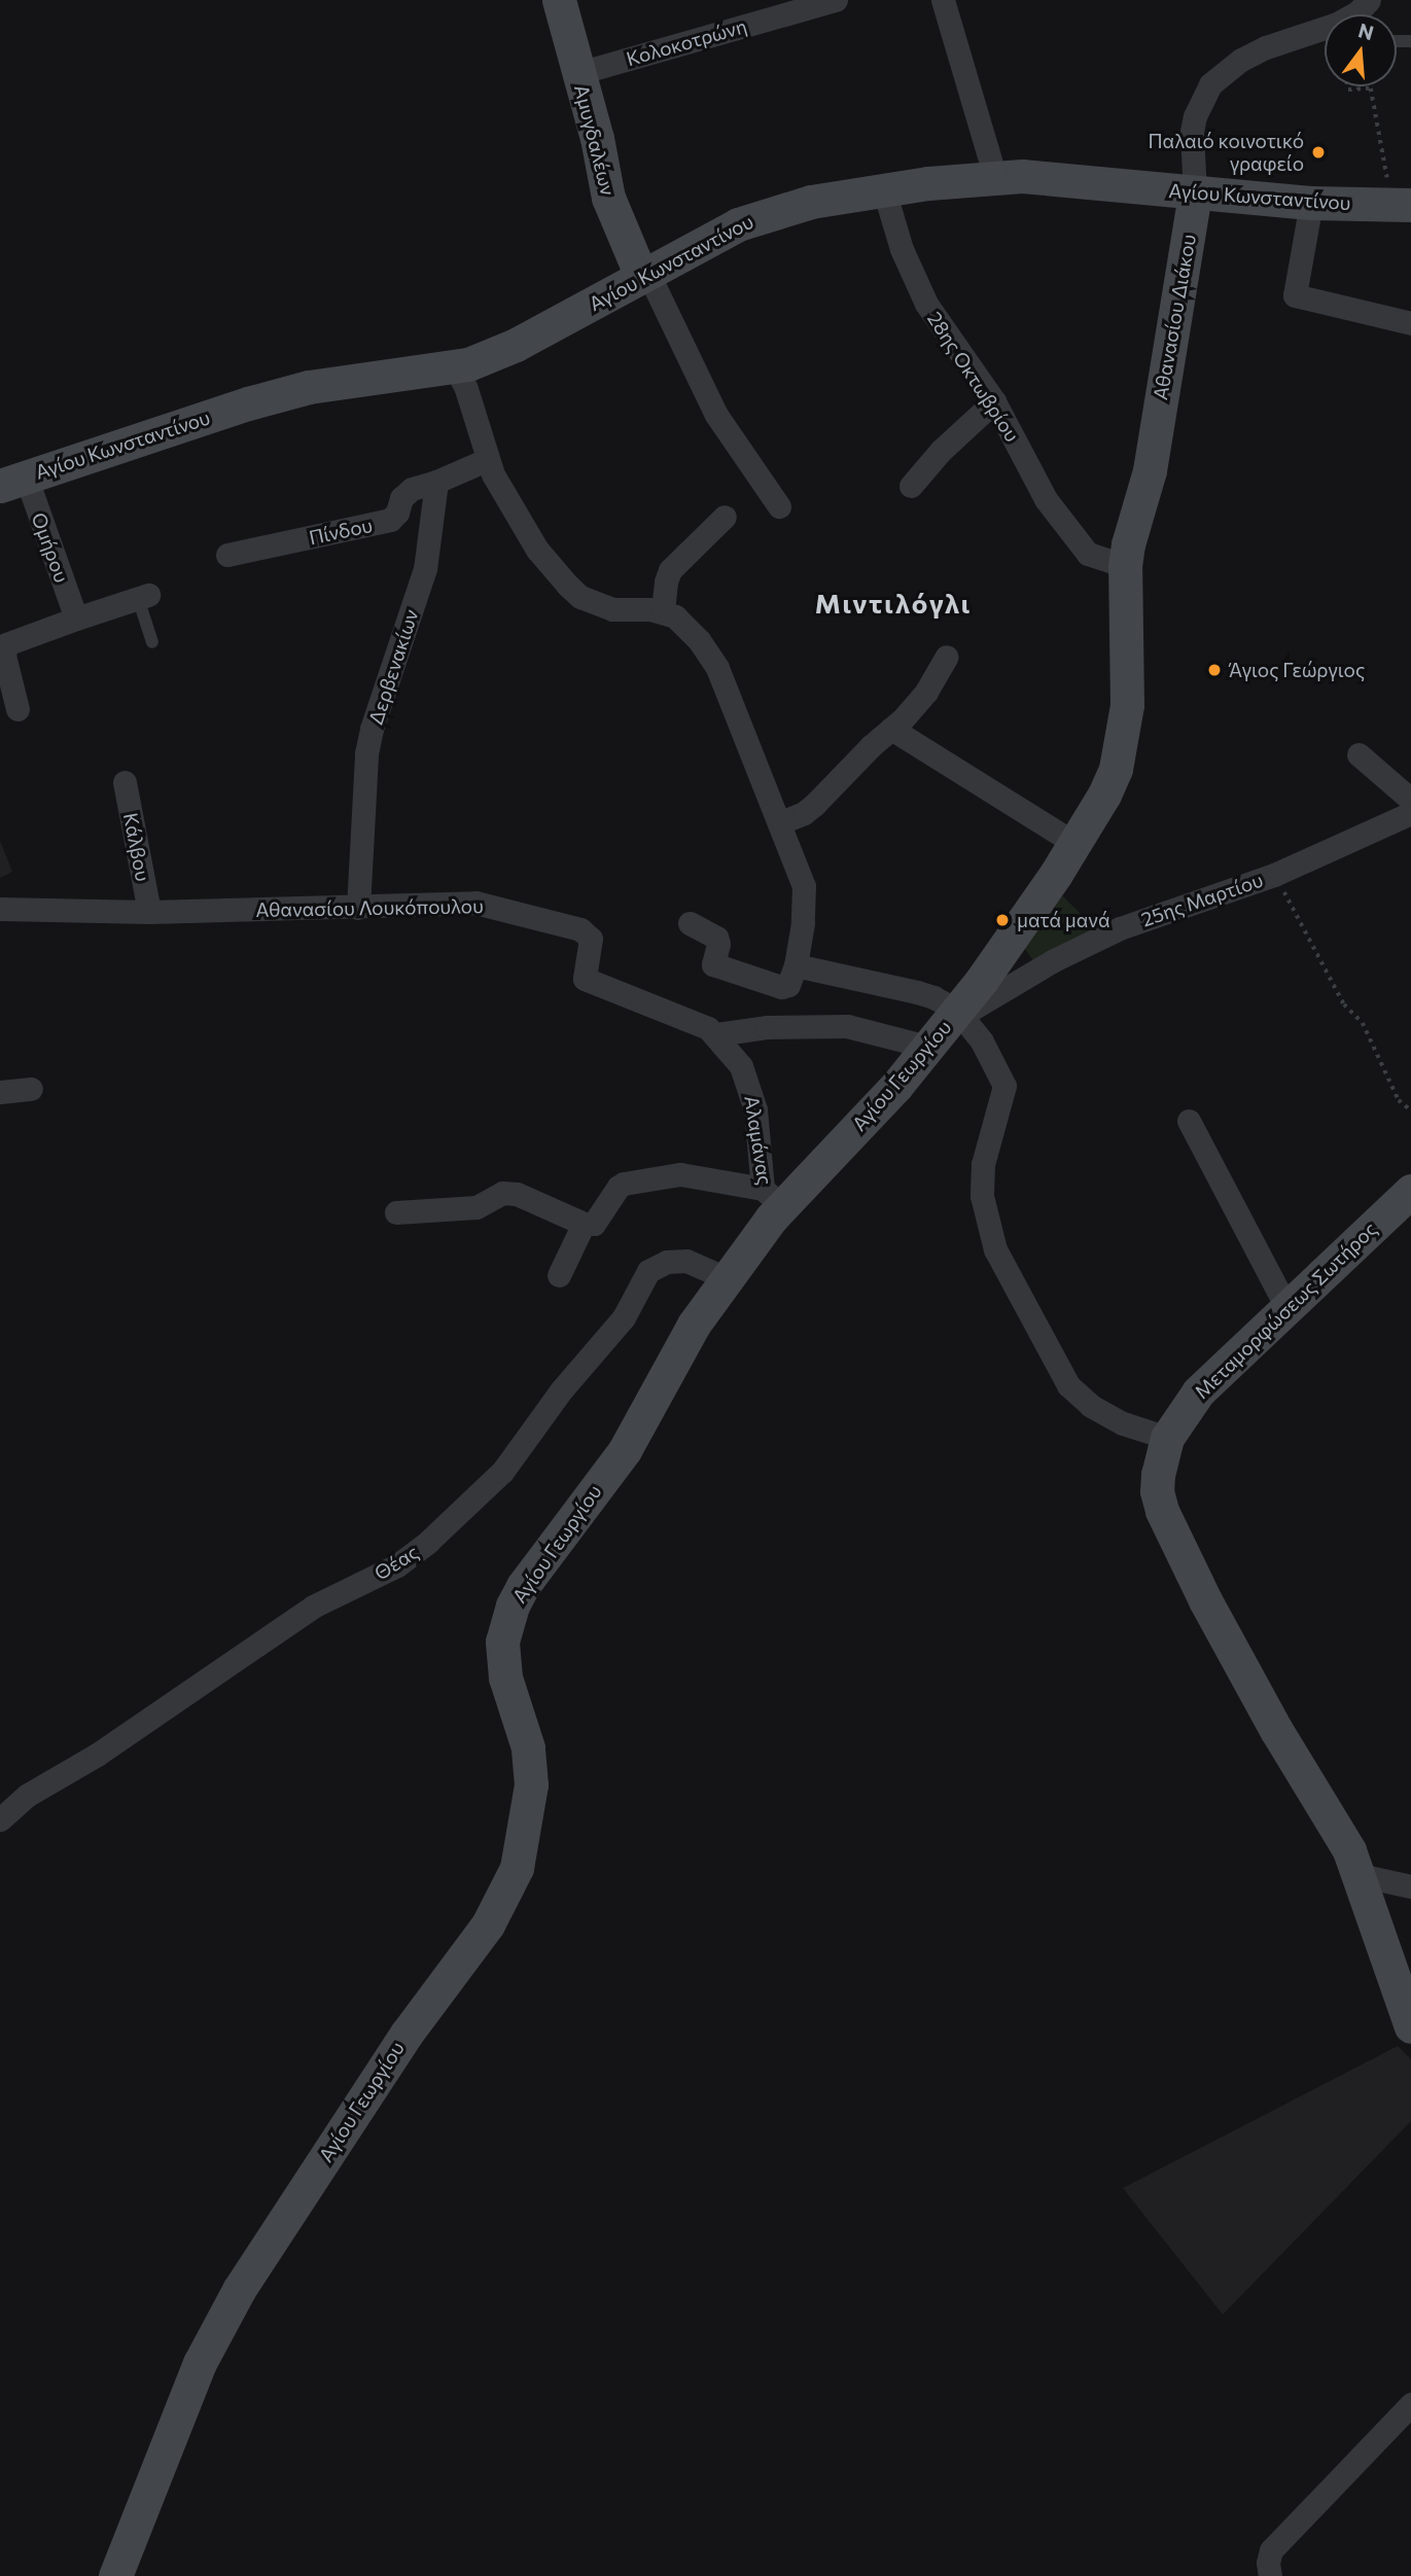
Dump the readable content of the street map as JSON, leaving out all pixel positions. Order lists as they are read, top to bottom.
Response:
{
  "streets": {
    "street": [
      "Κολοκοτρώνη",
      "Αμυγδαλέων",
      "Αγίου Κωνσταντίνου",
      "Αθανασίου Διάκου",
      "28ης Οκτωβρίου",
      "Πίνδου",
      "Ομήρου",
      "Δερβενακίων",
      "Κάλβου",
      "25ης Μαρτίου",
      "Αθανασίου Λουκόπουλου",
      "Αγίου Γεωργίου",
      "Αλαμάνας",
      "Μεταμορφώσεως Σωτήρος",
      "Θέας"
    ]
  },
  "crossings": [
    ["Κολοκοτρώνη", "Αμυγδαλέων"],
    ["Αμυγδαλέων", "Αγίου Κωνσταντίνου"],
    ["Αγίου Κωνσταντίνου", "Αθανασίου Διάκου"],
    ["Αγίου Κωνσταντίνου", "28ης Οκτωβρίου"],
    ["Αγίου Κωνσταντίνου", "Ομήρου"],
    ["Αθανασίου Διάκου", "28ης Οκτωβρίου"],
    ["Αθανασίου Διάκου", "Αγίου Γεωργίου"],
    ["28ης Οκτωβρίου", "Αγίου Γεωργίου"],
    ["Πίνδου", "Δερβενακίων"],
    ["Δερβενακίων", "Αθανασίου Λουκόπουλου"],
    ["Κάλβου", "Αθανασίου Λουκόπουλου"],
    ["25ης Μαρτίου", "Αγίου Γεωργίου"],
    ["Αθανασίου Λουκόπουλου", "Αλαμάνας"],
    ["Αγίου Γεωργίου", "Αλαμάνας"],
    ["Αγίου Γεωργίου", "Θέας"]
  ],
  "districts": ["Μιντιλόγλι"],
  "places": ["Παλαιό κοινοτικό γραφείο", "Άγιος Γεώργιος", "ματά μανά"],
  "north": "top"
}
